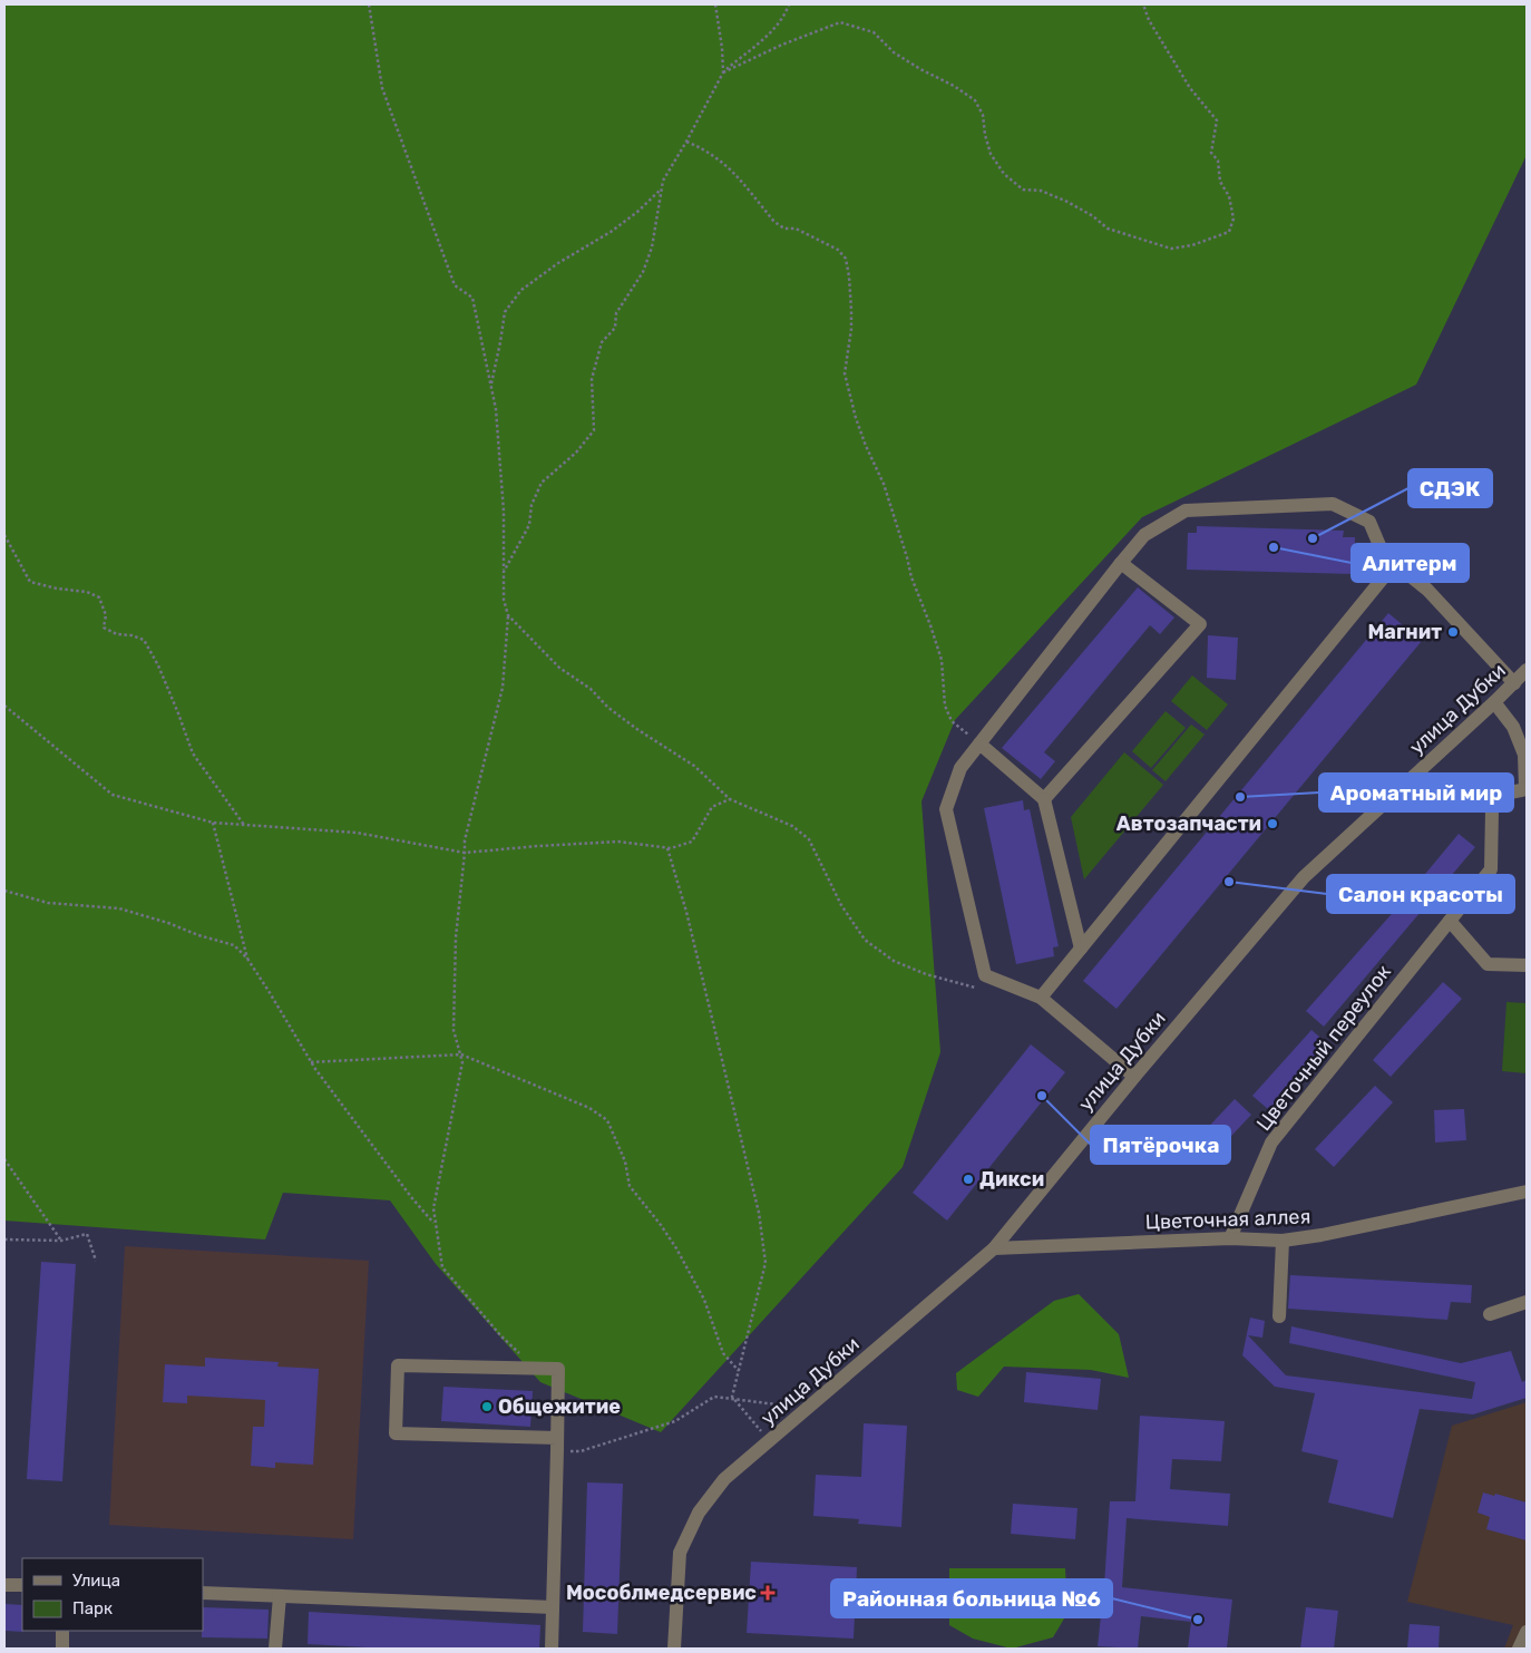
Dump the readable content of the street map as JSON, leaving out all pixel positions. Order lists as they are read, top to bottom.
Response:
{
  "streets": {
    "street": ["улица Дубки", "Цветочный переулок", "Цветочная аллея"]
  },
  "crossings": [
    ["улица Дубки", "Цветочная аллея"],
    ["Цветочный переулок", "Цветочная аллея"]
  ],
  "places": {
    "other": [
      "СДЭК",
      "Алитерм",
      "Магнит",
      "Ароматный мир",
      "Автозапчасти",
      "Салон красоты",
      "Пятёрочка",
      "Дикси",
      "Общежитие",
      "Районная больница №6"
    ],
    "health": ["Мособлмедсервис"]
  },
  "legend": ["Улица", "Парк"]
}
